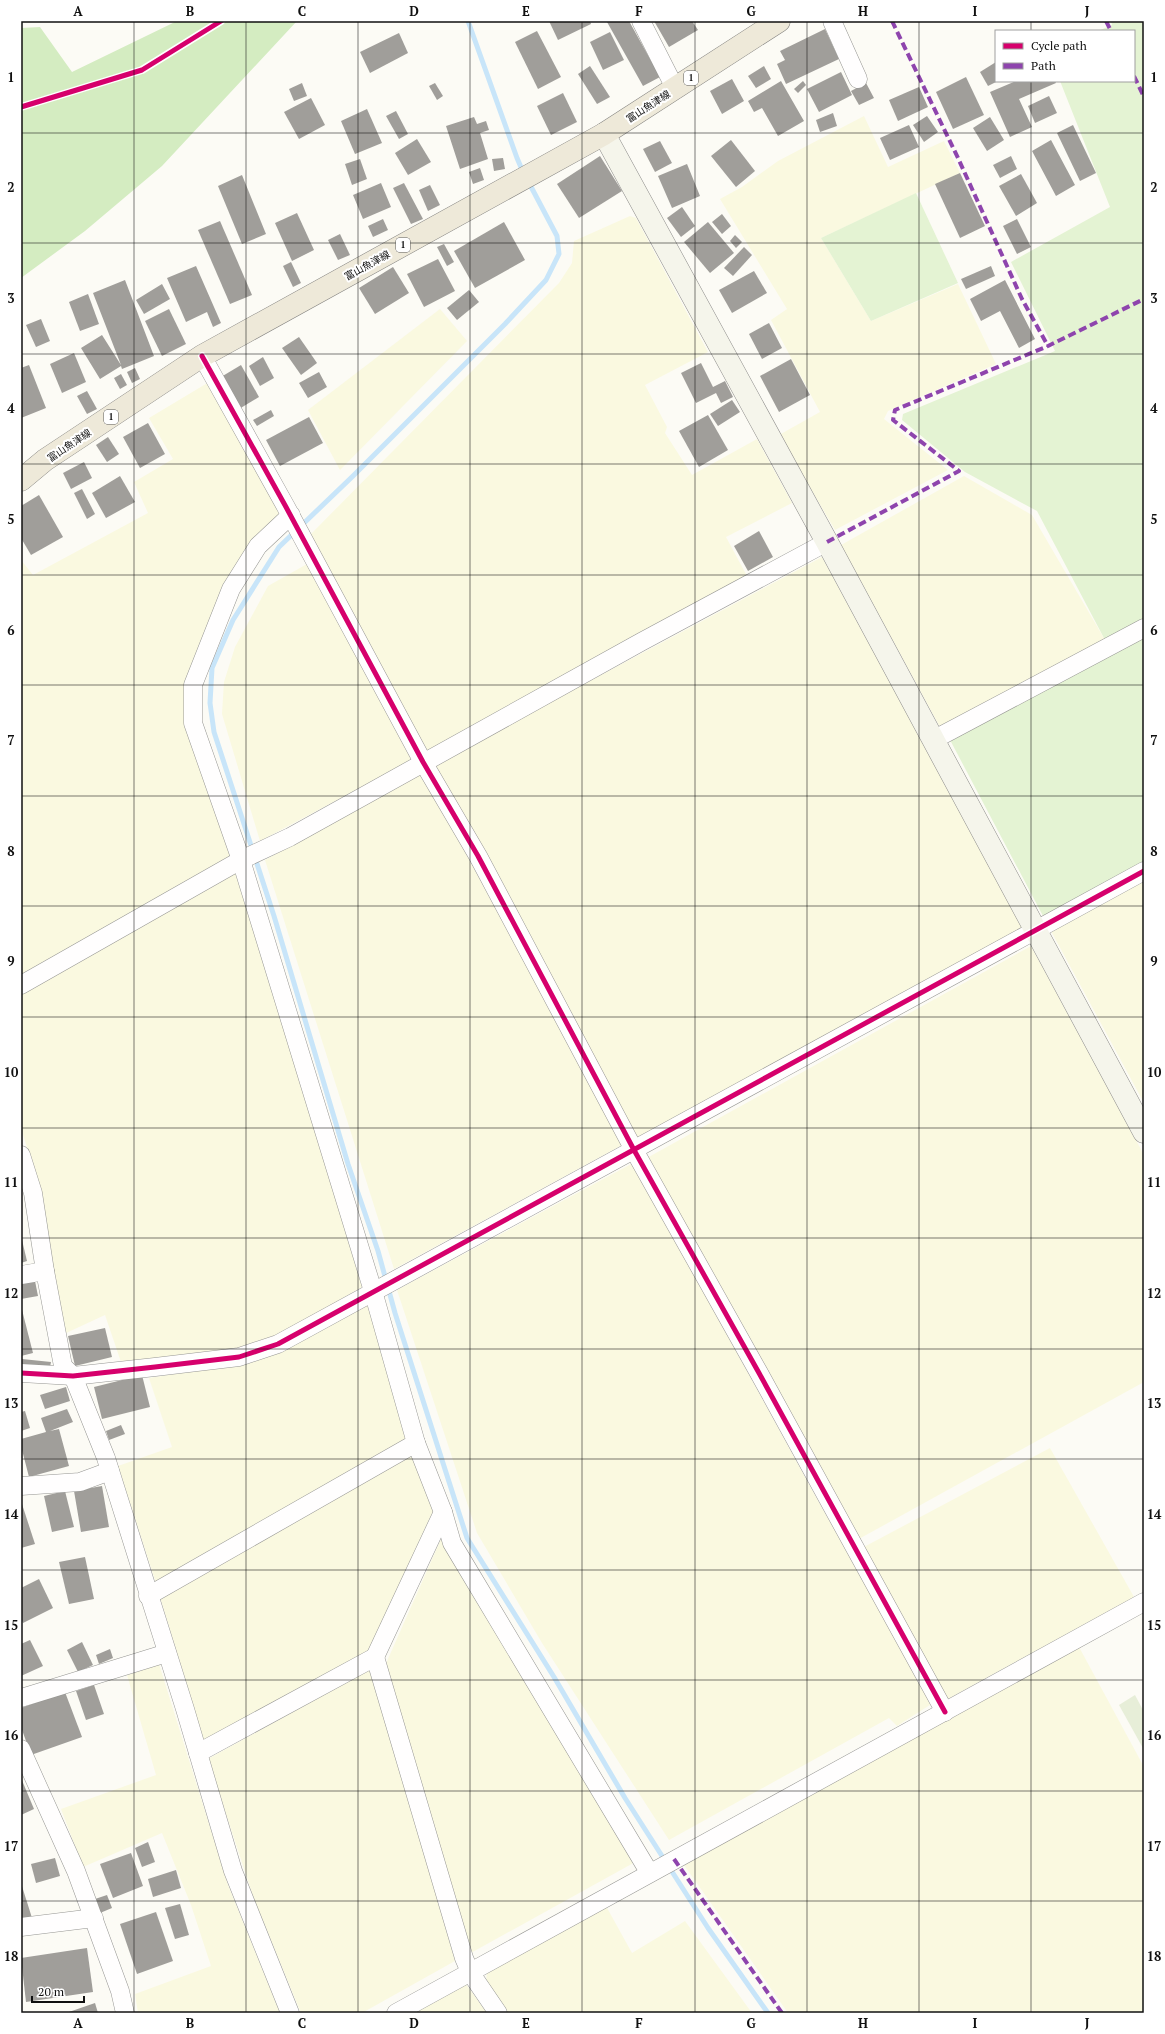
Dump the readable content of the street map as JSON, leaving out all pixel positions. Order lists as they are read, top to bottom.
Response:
{
  "streets": {
    "main road": ["1", "富山魚津線"]
  },
  "legend": ["Cycle path", "Path"],
  "scale_bar": "20 m",
  "grid": {
    "columns": [
      "A",
      "B",
      "C",
      "D",
      "E",
      "F",
      "G",
      "H",
      "I",
      "J"
    ],
    "rows": [
      "1",
      "2",
      "3",
      "4",
      "5",
      "6",
      "7",
      "8",
      "9",
      "10",
      "11",
      "12",
      "13",
      "14",
      "15",
      "16",
      "17",
      "18"
    ]
  }
}
